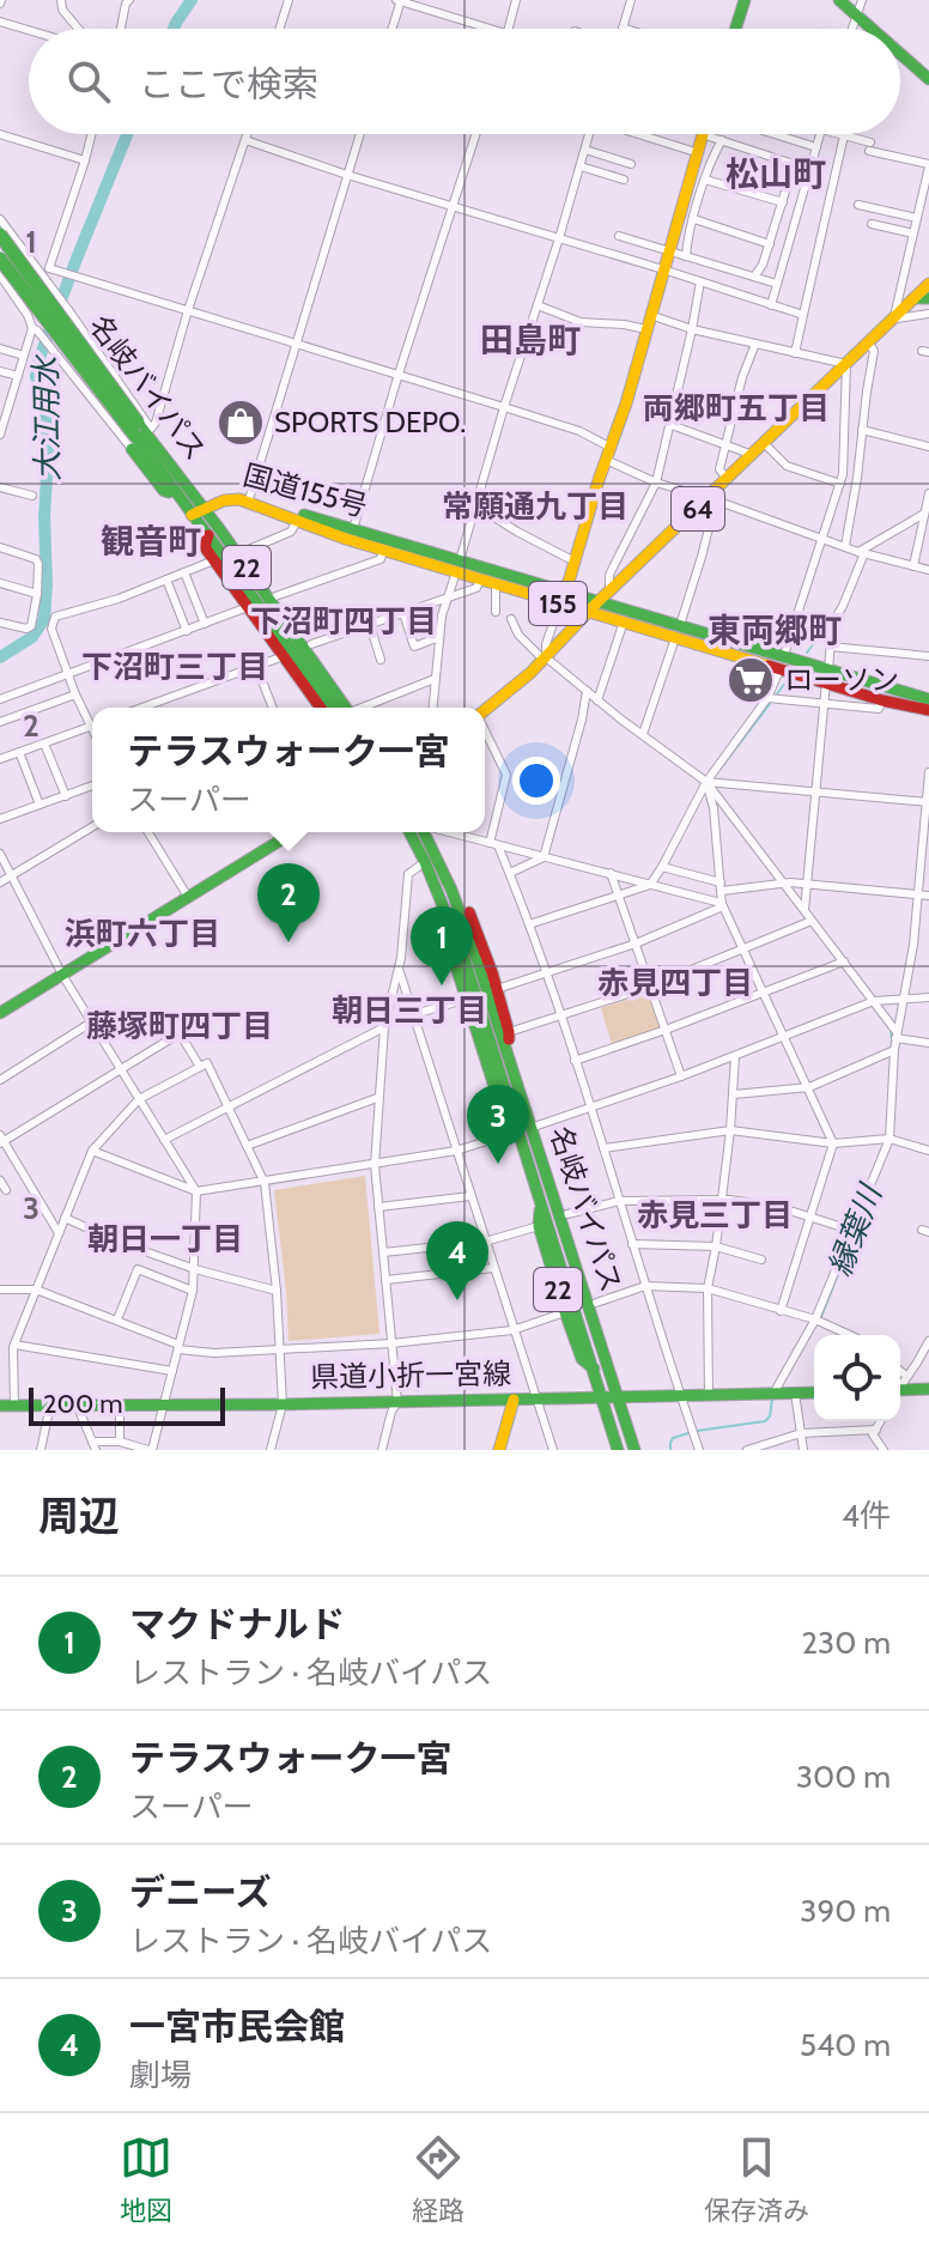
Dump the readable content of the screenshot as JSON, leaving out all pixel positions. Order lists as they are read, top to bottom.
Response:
{
  "streets": {
    "main road": [
      "名岐バイパス",
      "国道155号",
      "64",
      "22",
      "155",
      "県道小折一宮線"
    ]
  },
  "crossings": [
    ["名岐バイパス", "国道155号"],
    ["名岐バイパス", "22"],
    ["名岐バイパス", "県道小折一宮線"],
    ["国道155号", "64"]
  ],
  "districts": [
    "松山町",
    "田島町",
    "両郷町五丁目",
    "常願通九丁目",
    "観音町",
    "下沼町四丁目",
    "東両郷町",
    "下沼町三丁目",
    "浜町六丁目",
    "赤見四丁目",
    "朝日三丁目",
    "藤塚町四丁目",
    "赤見三丁目",
    "朝日一丁目"
  ],
  "water": ["大江用水", "縁葉川"],
  "places": {
    "shop": ["SPORTS DEPO."],
    "supermarket": ["ローソン"]
  },
  "scale_bar": "200 m",
  "page": {
    "search": "ここで検索",
    "popup": ["テラスウォーク一宮", "スーパー"],
    "pins": [
      "2",
      "1",
      "3",
      "4"
    ],
    "scale": "200 m",
    "heading": ["周辺", "4件"],
    "list": [
      {
        "mark": "1",
        "name": "マクドナルド",
        "note": "レストラン · 名岐バイパス",
        "value": "230 m"
      },
      {
        "mark": "2",
        "name": "テラスウォーク一宮",
        "note": "スーパー",
        "value": "300 m"
      },
      {
        "mark": "3",
        "name": "デニーズ",
        "note": "レストラン · 名岐バイパス",
        "value": "390 m"
      },
      {
        "mark": "4",
        "name": "一宮市民会館",
        "note": "劇場",
        "value": "540 m"
      }
    ],
    "nav": ["地図", "経路", "保存済み"]
  },
  "grid": {
    "rows": ["1", "2", "3"]
  }
}
